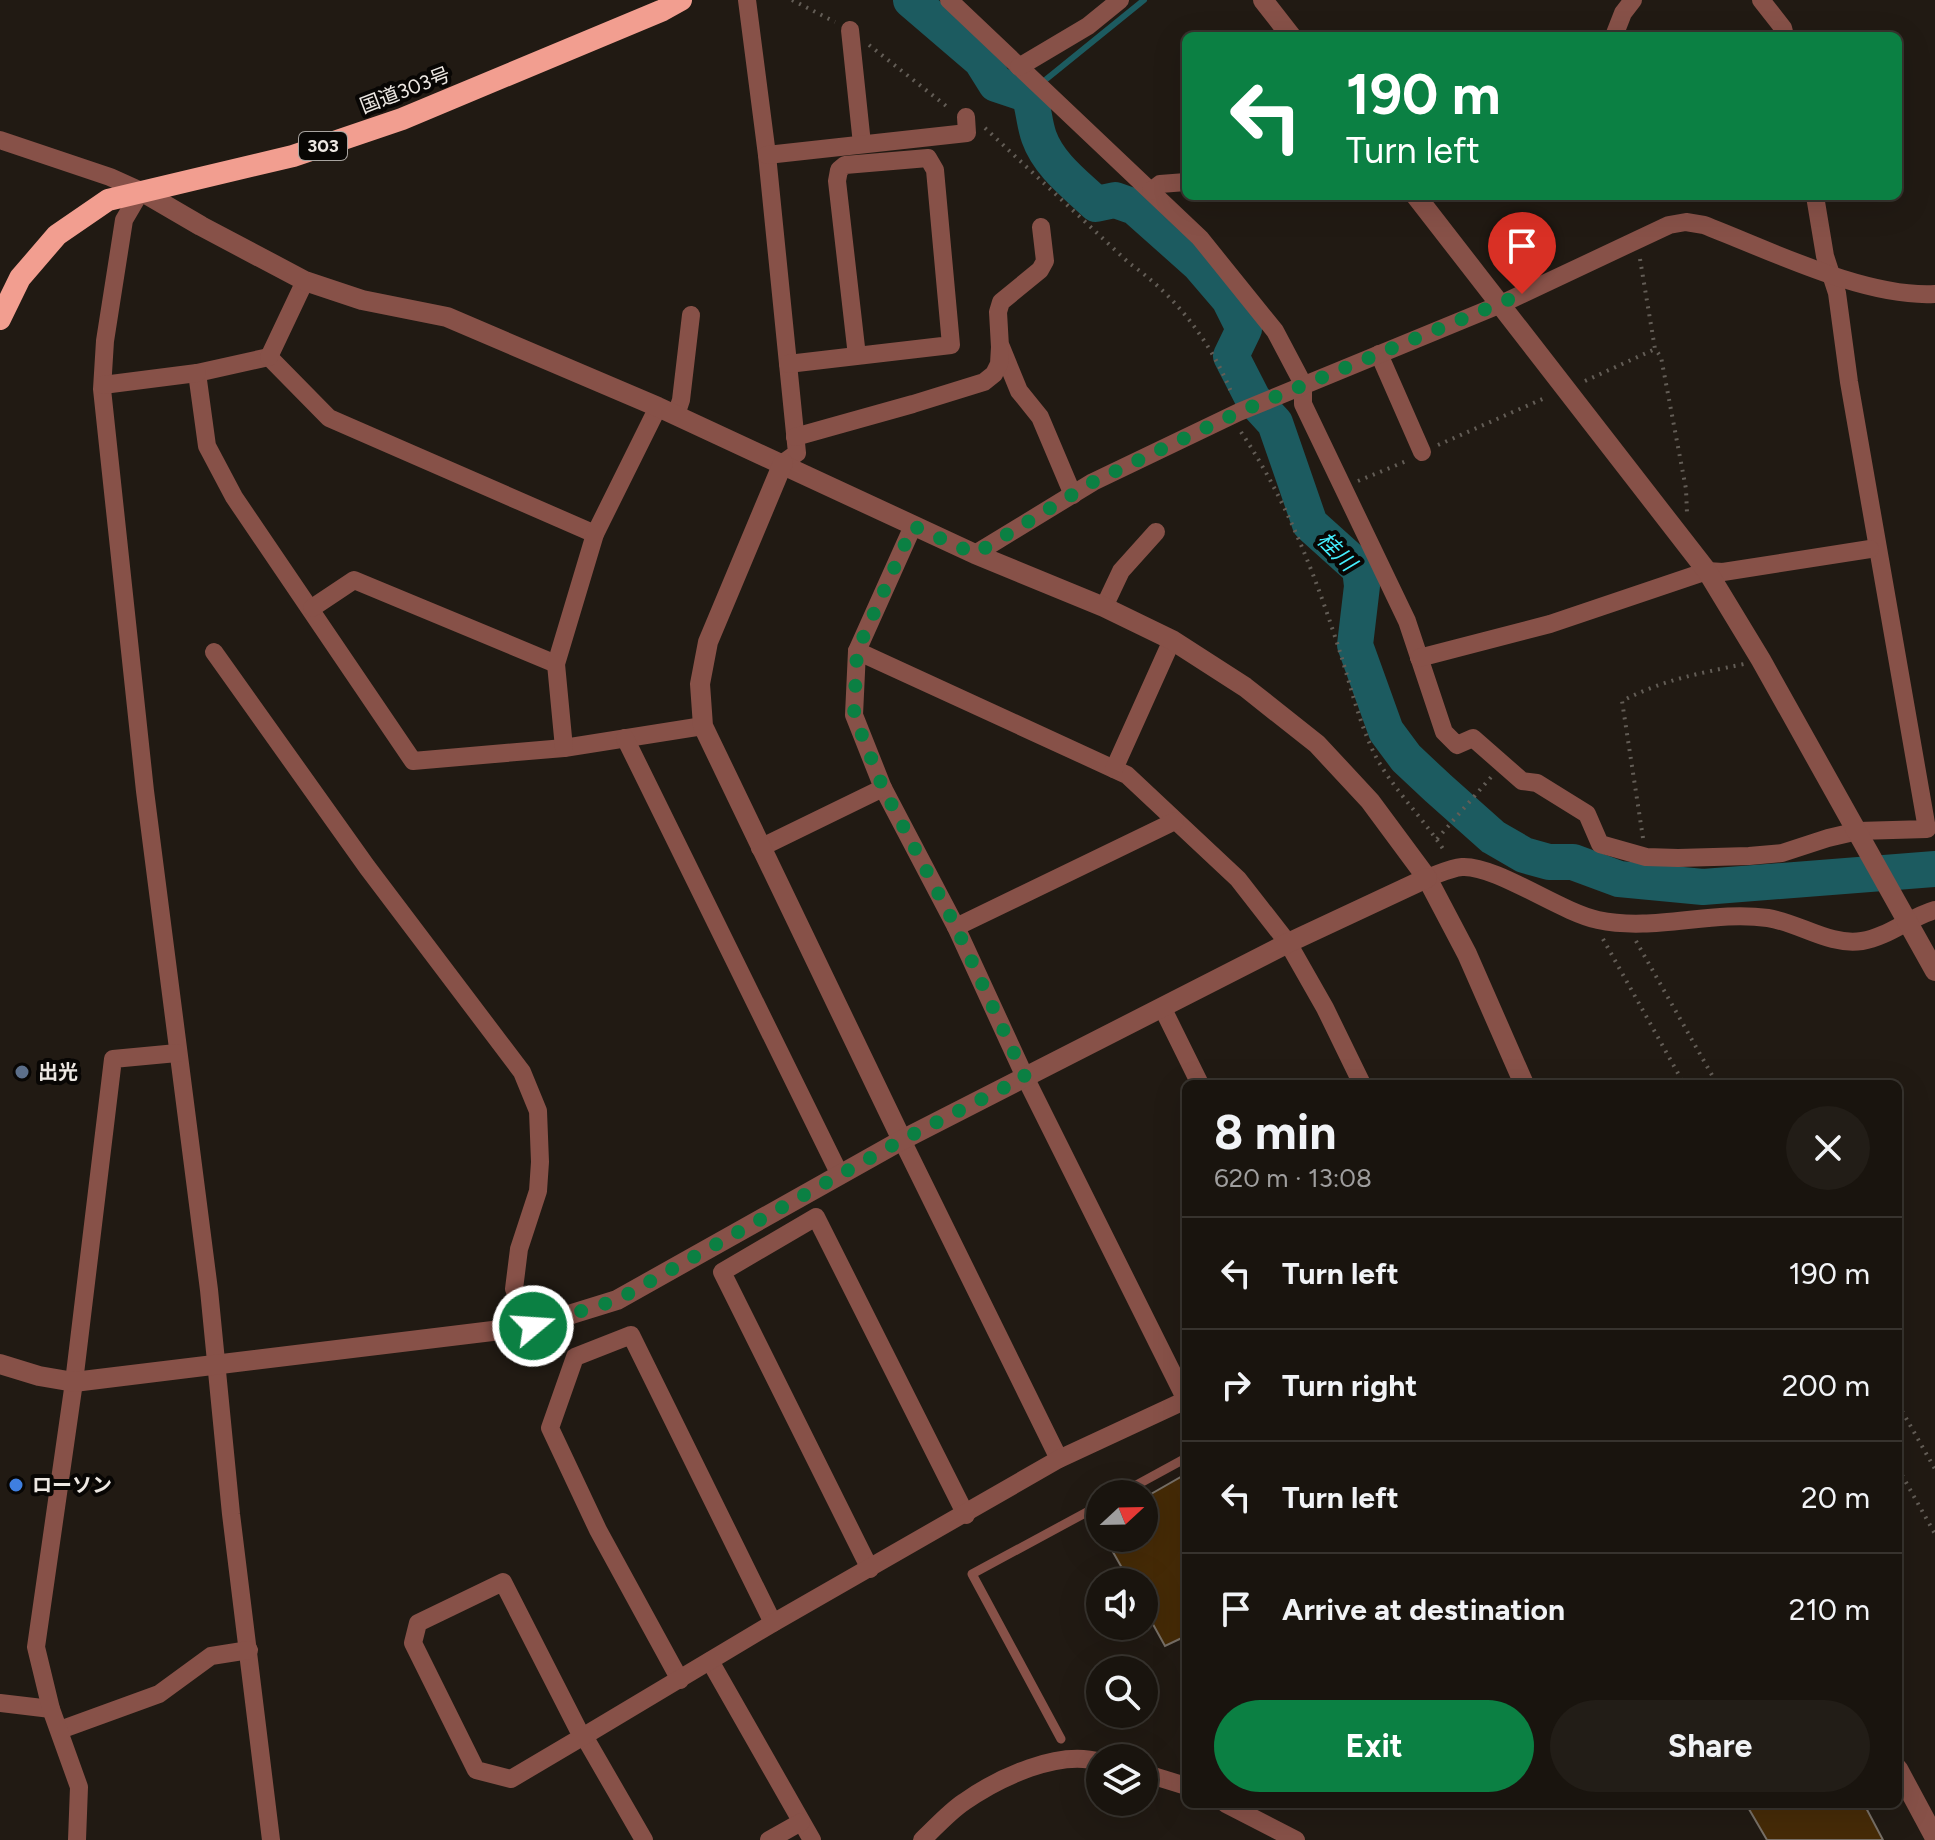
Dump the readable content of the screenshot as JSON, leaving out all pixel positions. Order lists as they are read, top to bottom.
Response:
{
  "streets": {
    "highway": ["国道303号", "303"]
  },
  "water": ["桂川"],
  "places": ["出光", "ローソン"],
  "north": "right",
  "page": {
    "turn": ["190 m", "Turn left"],
    "heading": ["8 min", "620 m · 13:08"],
    "list": [
      {
        "name": "Turn left",
        "value": "190 m"
      },
      {
        "name": "Turn right",
        "value": "200 m"
      },
      {
        "name": "Turn left",
        "value": "20 m"
      },
      {
        "name": "Arrive at destination",
        "value": "210 m"
      }
    ],
    "buttons": ["Exit", "Share"]
  }
}
